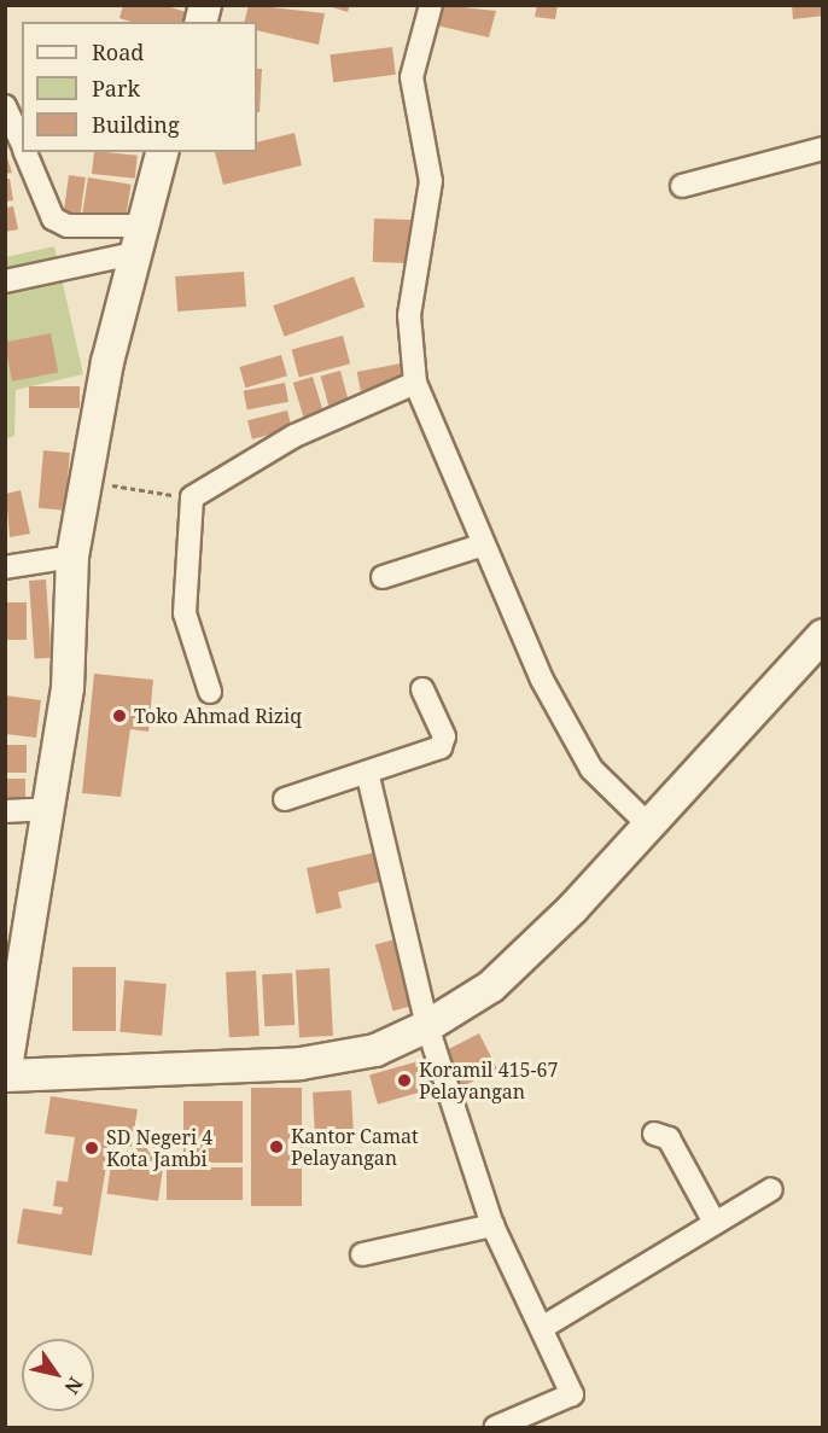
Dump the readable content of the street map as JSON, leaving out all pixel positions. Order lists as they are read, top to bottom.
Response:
{
  "places": [
    "Toko Ahmad Riziq",
    "Koramil 415-67 Pelayangan",
    "Kantor Camat Pelayangan",
    "SD Negeri 4 Kota Jambi"
  ],
  "legend": ["Road", "Park", "Building"],
  "north": "bottom right"
}
